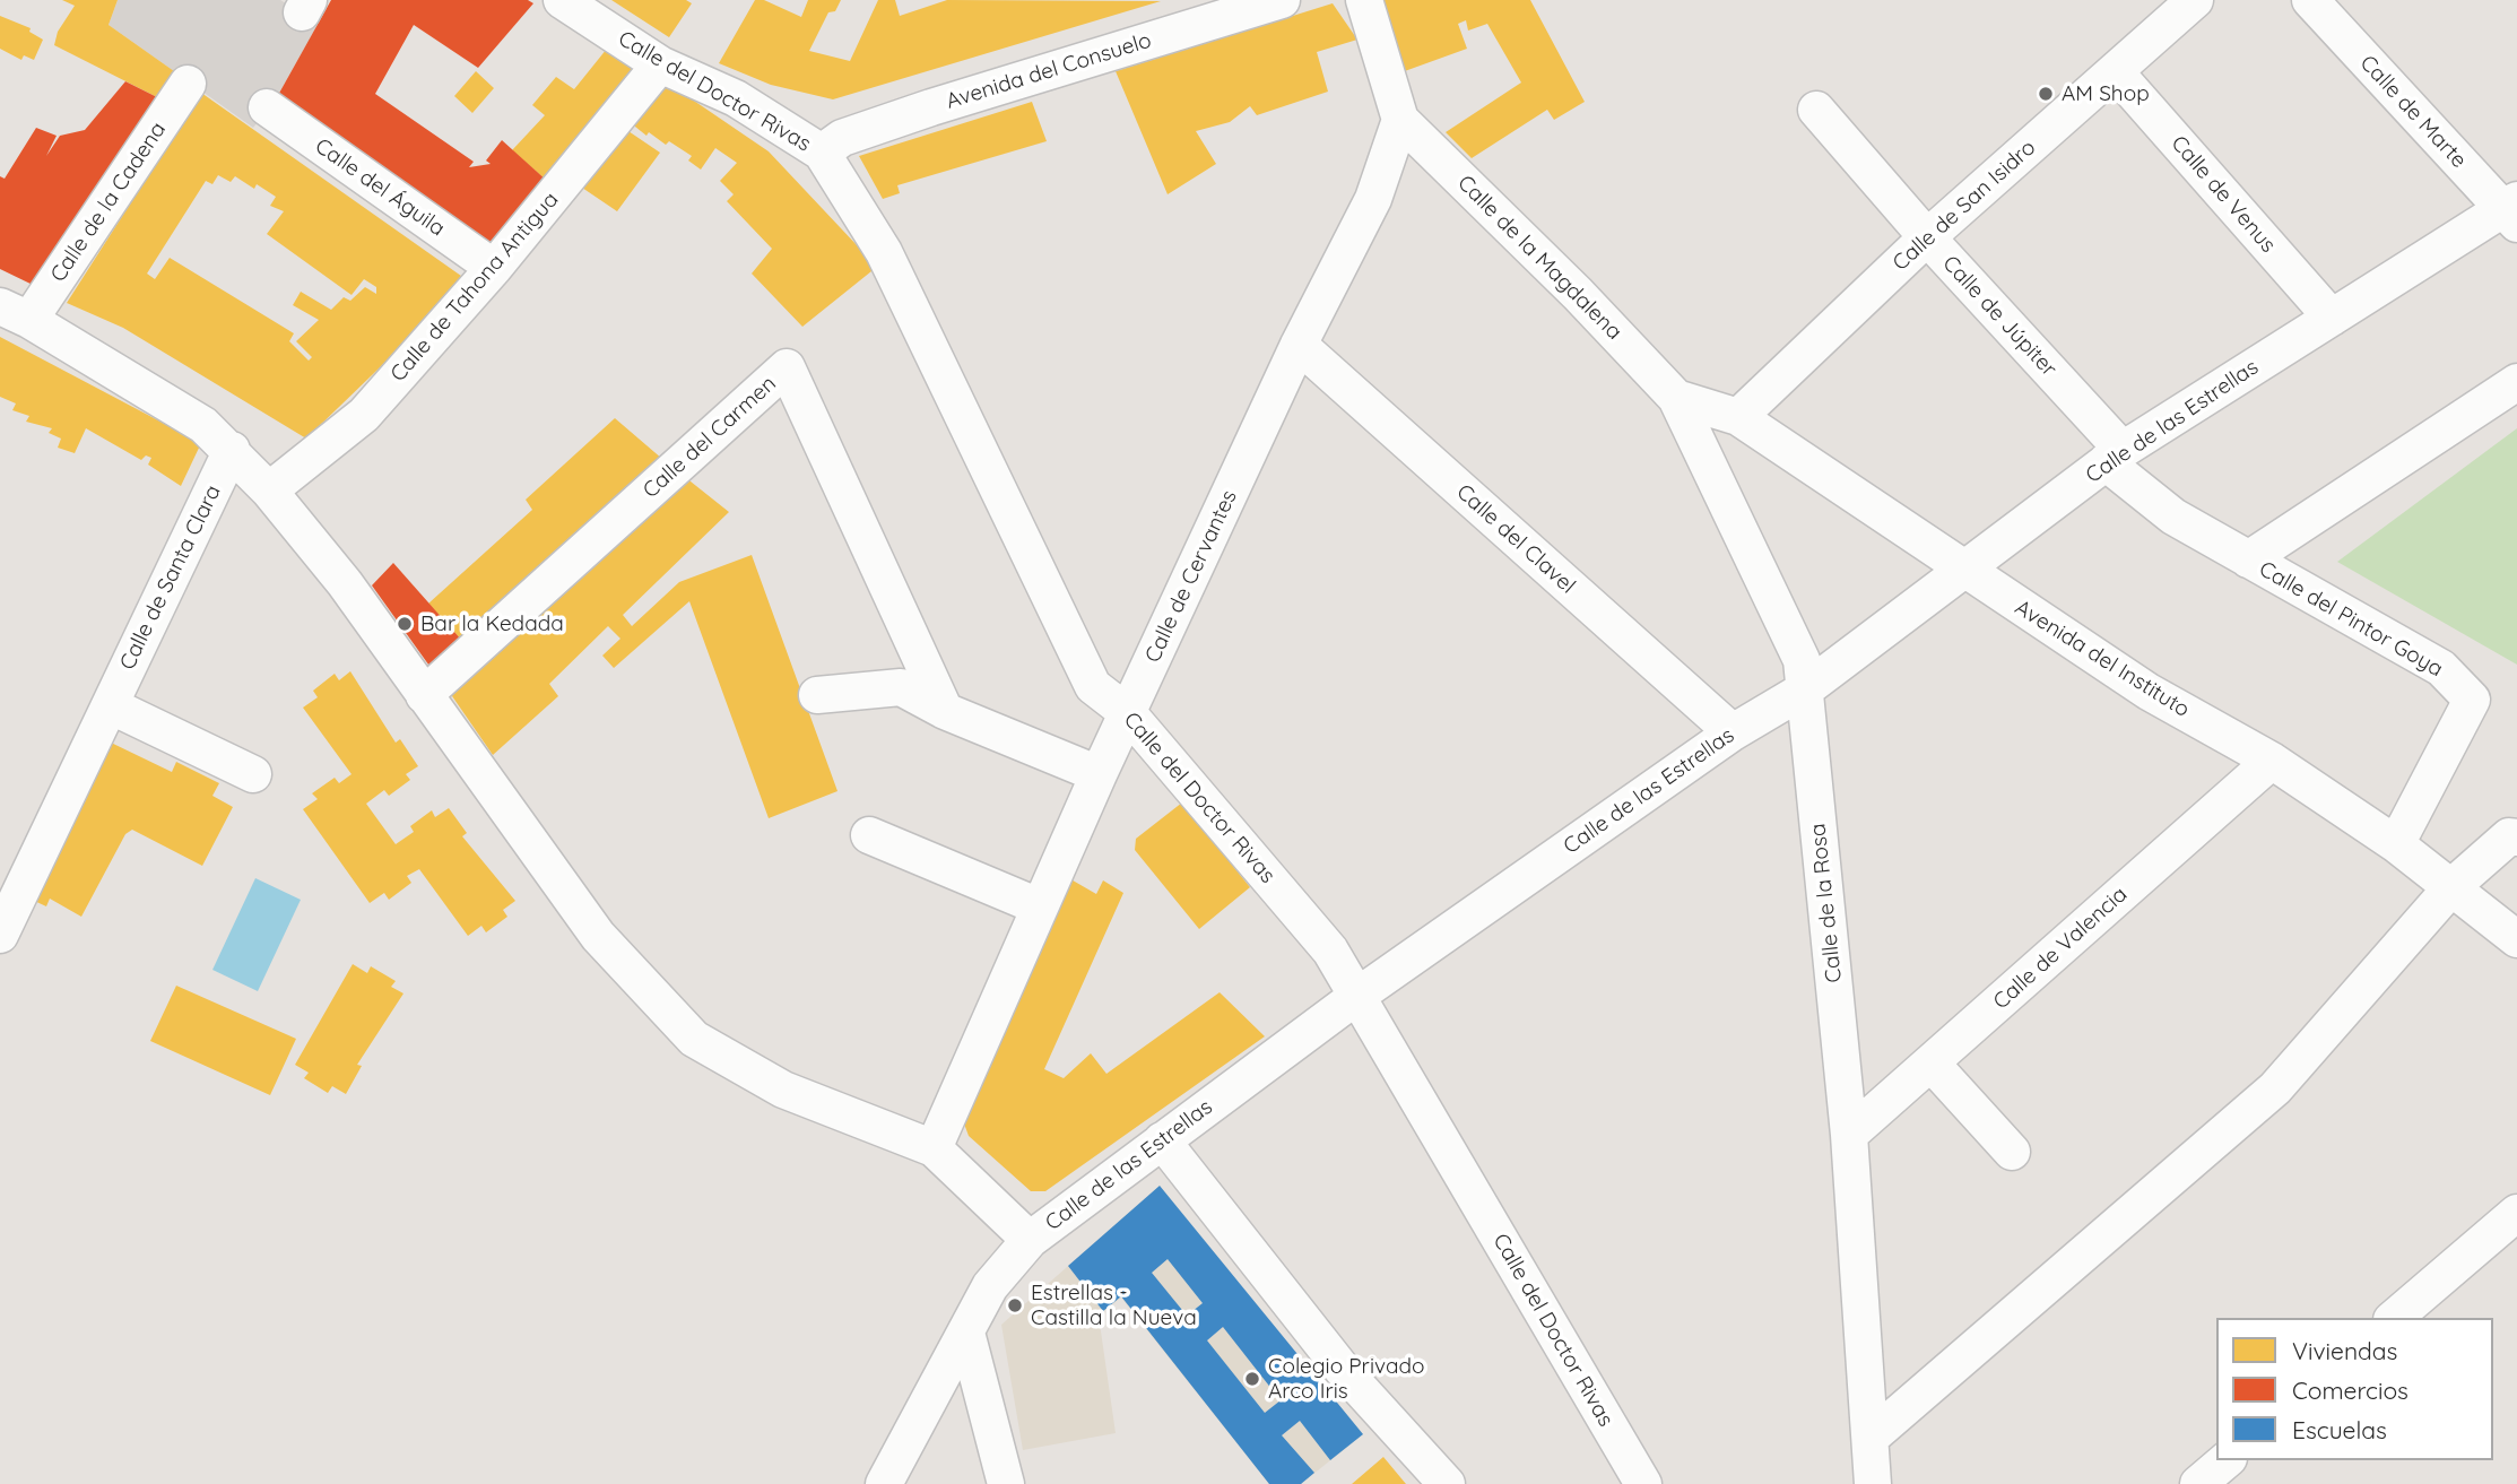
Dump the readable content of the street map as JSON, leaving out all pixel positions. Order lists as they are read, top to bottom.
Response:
{
  "streets": {
    "street": [
      "Avenida del Consuelo",
      "Calle del Doctor Rivas",
      "Calle de Marte",
      "Calle del Águila",
      "Calle de Venus",
      "Calle de la Cadena",
      "Calle de San Isidro",
      "Calle de la Magdalena",
      "Calle de Tahona Antigua",
      "Calle de Júpiter",
      "Calle de las Estrellas",
      "Calle del Carmen",
      "Calle del Clavel",
      "Calle de Cervantes",
      "Calle de Santa Clara",
      "Calle del Pintor Goya",
      "Avenida del Instituto",
      "Calle de la Rosa",
      "Calle de Valencia"
    ]
  },
  "crossings": [
    ["Avenida del Consuelo", "Calle del Doctor Rivas"],
    ["Calle del Doctor Rivas", "Calle de Tahona Antigua"],
    ["Calle del Doctor Rivas", "Calle de las Estrellas"],
    ["Calle del Doctor Rivas", "Calle de Cervantes"],
    ["Calle de Marte", "Calle de las Estrellas"],
    ["Calle del Águila", "Calle de Tahona Antigua"],
    ["Calle de Venus", "Calle de San Isidro"],
    ["Calle de Venus", "Calle de las Estrellas"],
    ["Calle de San Isidro", "Calle de Júpiter"],
    ["Calle de San Isidro", "Avenida del Instituto"],
    ["Calle de la Magdalena", "Calle de Cervantes"],
    ["Calle de la Magdalena", "Avenida del Instituto"],
    ["Calle de la Magdalena", "Calle de la Rosa"],
    ["Calle de Júpiter", "Calle de las Estrellas"],
    ["Calle de Júpiter", "Calle del Pintor Goya"],
    ["Calle de las Estrellas", "Calle del Clavel"],
    ["Calle de las Estrellas", "Calle del Pintor Goya"],
    ["Calle de las Estrellas", "Avenida del Instituto"],
    ["Calle de las Estrellas", "Calle de la Rosa"],
    ["Calle del Clavel", "Calle de Cervantes"],
    ["Calle del Pintor Goya", "Avenida del Instituto"],
    ["Avenida del Instituto", "Calle de la Rosa"],
    ["Avenida del Instituto", "Calle de Valencia"],
    ["Calle de la Rosa", "Calle de Valencia"]
  ],
  "places": [
    "AM Shop",
    "Bar la Kedada",
    "Estrellas - Castilla la Nueva",
    "Colegio Privado Arco Iris"
  ],
  "legend": ["Viviendas", "Comercios", "Escuelas"]
}
